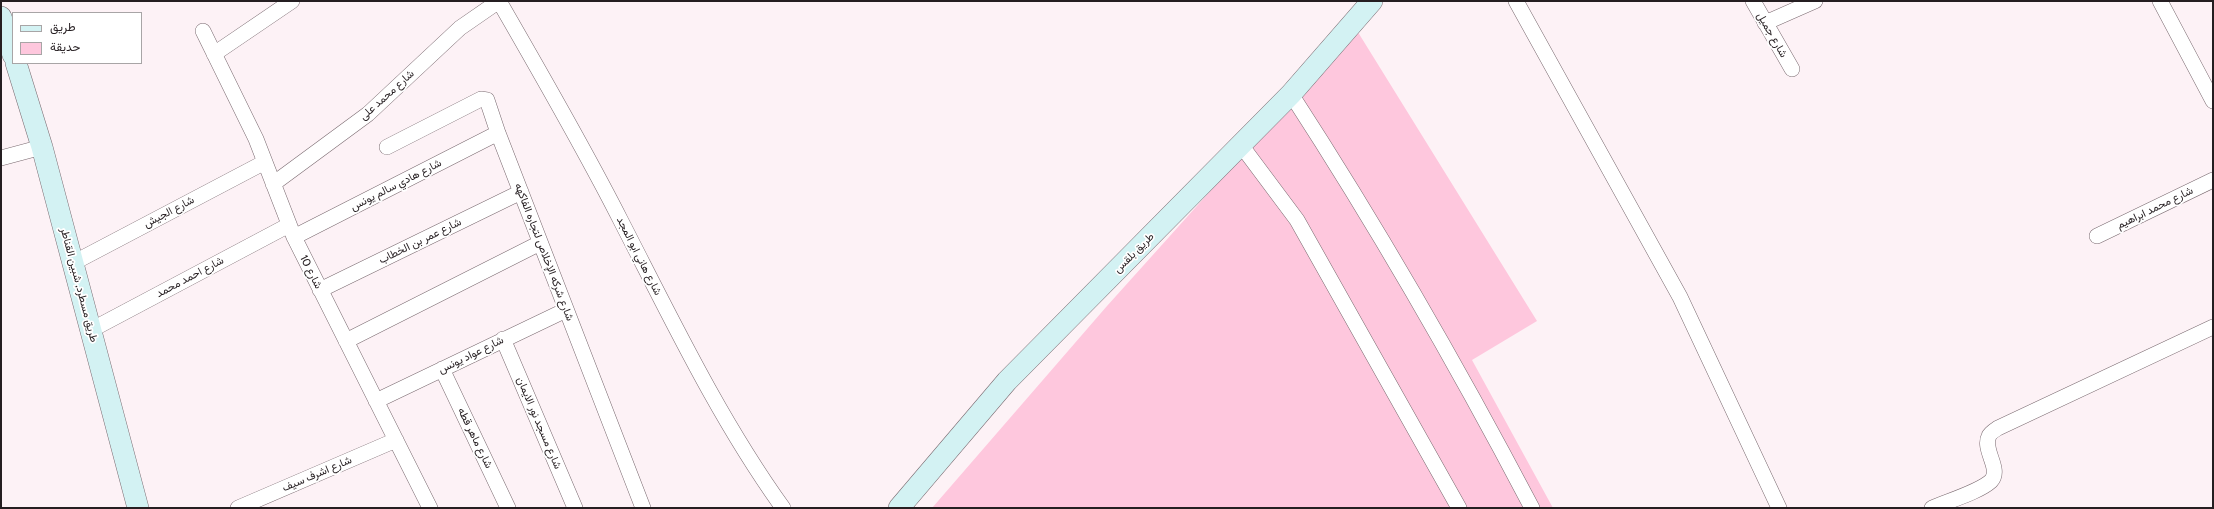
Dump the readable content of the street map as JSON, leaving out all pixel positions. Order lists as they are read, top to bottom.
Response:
{
  "streets": {
    "main road": ["طريق بلقس", "طريق مسطرد, شبين القناطر"],
    "street": [
      "شارع جميل",
      "شارع محمد على",
      "شارع هادي سالم يونس",
      "شارع محمد ابراهيم",
      "شارع الجيش",
      "شارع عمر بن الخطاب",
      "شارع شركه الإخلاص لتجاره الفاكهه",
      "شارع هاني ابو المجد",
      "شارع 10",
      "شارع احمد محمد",
      "شارع عواد يونس",
      "شارع مسجد نور الايمان",
      "شارع ماهر قطه",
      "شارع اشرف سيف"
    ]
  },
  "crossings": [
    ["شارع محمد على", "شارع هاني ابو المجد"],
    ["شارع محمد على", "شارع 10"],
    ["شارع هادي سالم يونس", "شارع شركه الإخلاص لتجاره الفاكهه"],
    ["شارع هادي سالم يونس", "شارع 10"],
    ["شارع هادي سالم يونس", "شارع احمد محمد"],
    ["شارع الجيش", "شارع 10"],
    ["شارع الجيش", "طريق مسطرد, شبين القناطر"],
    ["شارع عمر بن الخطاب", "شارع شركه الإخلاص لتجاره الفاكهه"],
    ["شارع عمر بن الخطاب", "شارع 10"],
    ["شارع شركه الإخلاص لتجاره الفاكهه", "شارع عواد يونس"],
    ["شارع 10", "شارع احمد محمد"],
    ["شارع 10", "شارع عواد يونس"],
    ["شارع 10", "شارع اشرف سيف"],
    ["شارع احمد محمد", "طريق مسطرد, شبين القناطر"],
    ["شارع عواد يونس", "شارع مسجد نور الايمان"],
    ["شارع عواد يونس", "شارع ماهر قطه"]
  ],
  "legend": ["طريق", "حديقة"]
}
